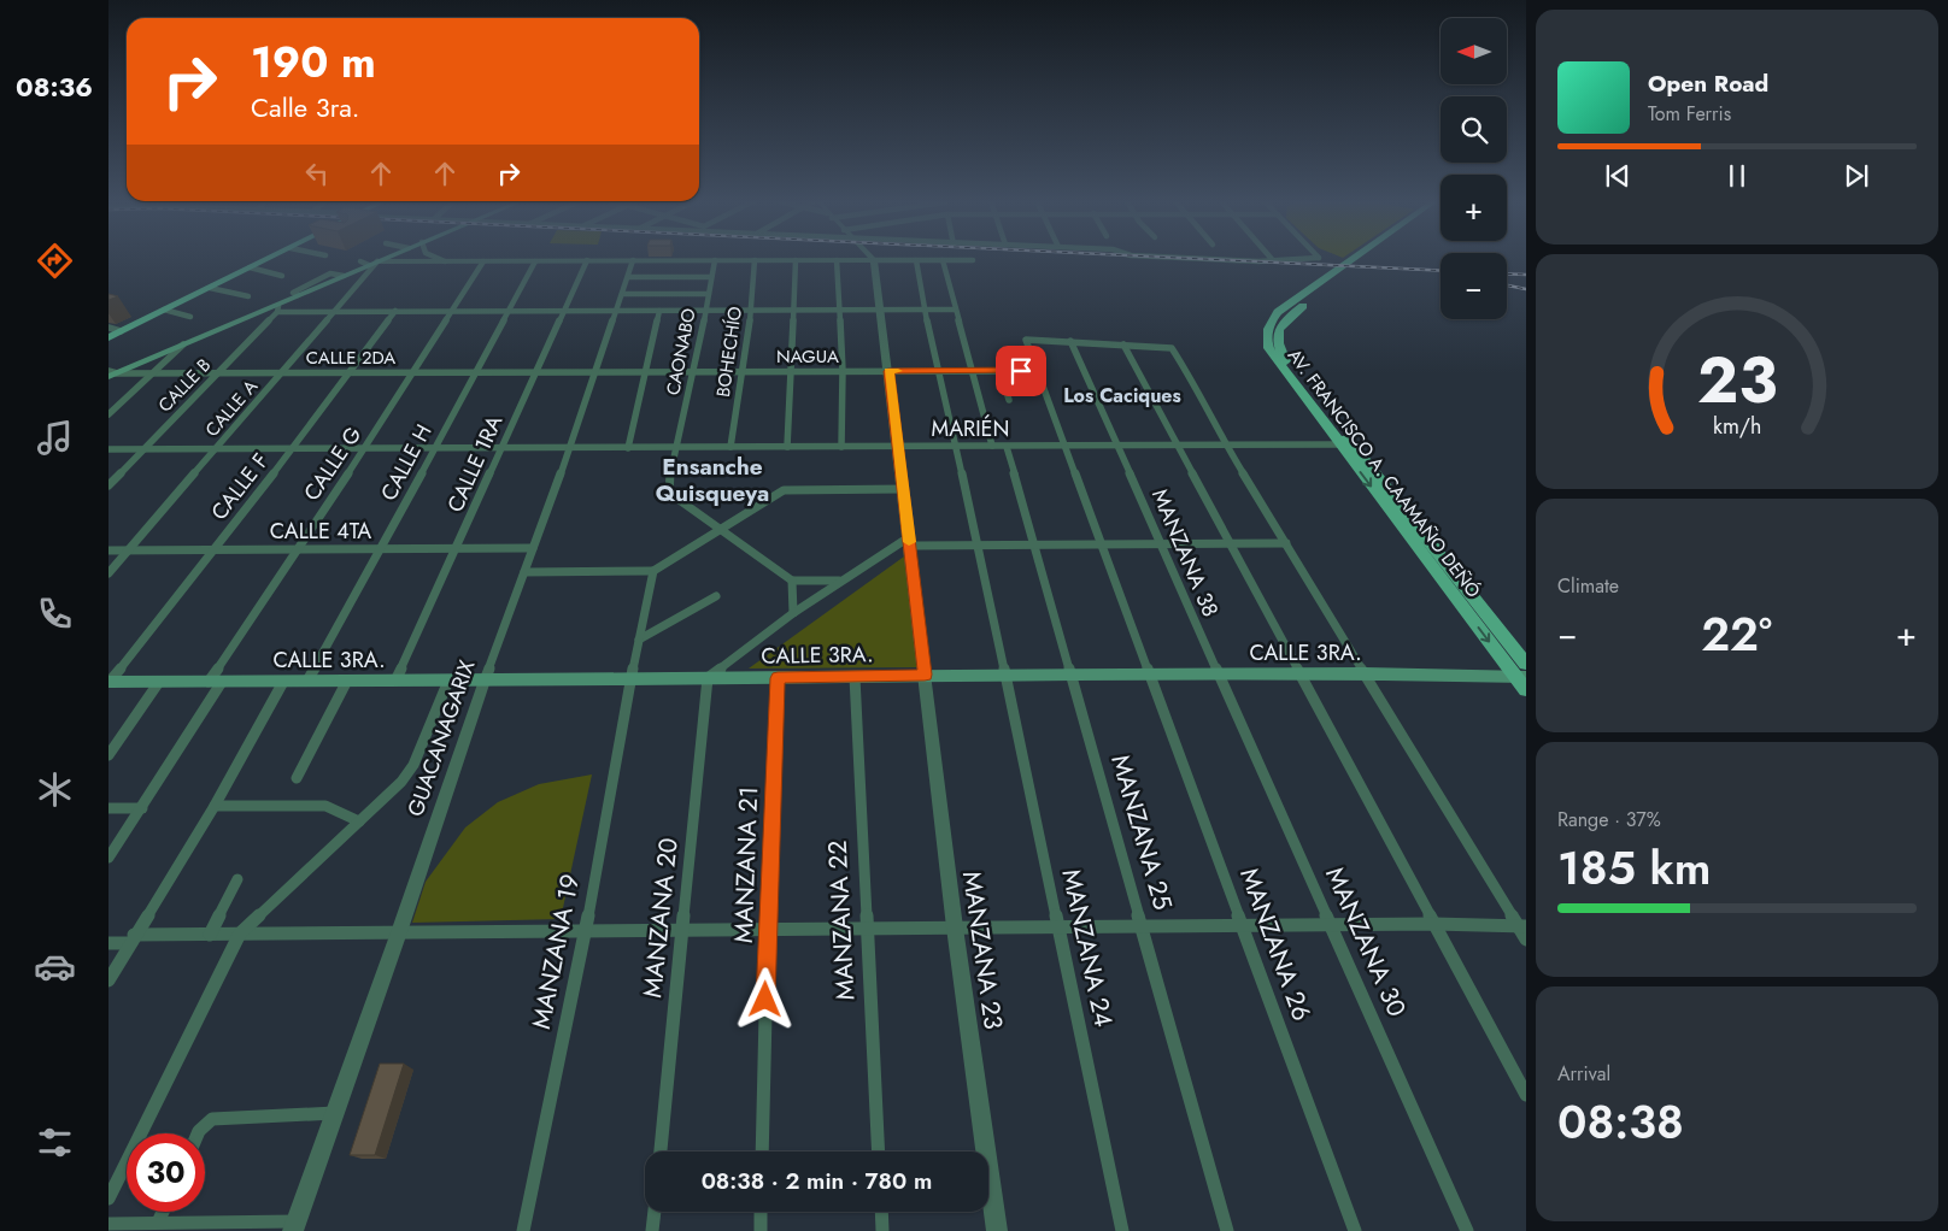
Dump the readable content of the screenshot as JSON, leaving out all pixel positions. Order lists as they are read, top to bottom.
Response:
{
  "streets": {
    "main road": ["AV. FRANCISCO A. CAAMAÑO DEÑÓ", "CALLE 3RA."],
    "street": [
      "CAONABO",
      "BOHECHÍO",
      "NAGUA",
      "CALLE 2DA",
      "CALLE B",
      "CALLE A",
      "MARIÉN",
      "CALLE H",
      "CALLE G",
      "CALLE 1RA",
      "CALLE F",
      "CALLE 4TA",
      "MANZANA 38",
      "GUACANAGARIX",
      "MANZANA 25",
      "MANZANA 21",
      "MANZANA 20",
      "MANZANA 22",
      "MANZANA 30",
      "MANZANA 26",
      "MANZANA 24",
      "MANZANA 23",
      "MANZANA 19"
    ]
  },
  "crossings": [
    ["CAONABO", "NAGUA"],
    ["CAONABO", "MARIÉN"],
    ["BOHECHÍO", "NAGUA"],
    ["BOHECHÍO", "MARIÉN"],
    ["NAGUA", "CALLE 2DA"],
    ["NAGUA", "GUACANAGARIX"],
    ["NAGUA", "MANZANA 23"],
    ["CALLE 2DA", "CALLE B"],
    ["CALLE 2DA", "CALLE A"],
    ["CALLE 2DA", "CALLE H"],
    ["CALLE 2DA", "CALLE G"],
    ["CALLE 2DA", "CALLE 1RA"],
    ["CALLE 2DA", "CALLE F"],
    ["CALLE 2DA", "GUACANAGARIX"],
    ["CALLE B", "MARIÉN"],
    ["CALLE A", "MARIÉN"],
    ["CALLE A", "CALLE 4TA"],
    ["MARIÉN", "CALLE H"],
    ["MARIÉN", "CALLE G"],
    ["MARIÉN", "CALLE 1RA"],
    ["MARIÉN", "AV. FRANCISCO A. CAAMAÑO DEÑÓ"],
    ["MARIÉN", "CALLE F"],
    ["MARIÉN", "MANZANA 38"],
    ["MARIÉN", "GUACANAGARIX"],
    ["MARIÉN", "MANZANA 25"],
    ["MARIÉN", "MANZANA 26"],
    ["MARIÉN", "MANZANA 23"],
    ["CALLE H", "CALLE 4TA"],
    ["CALLE H", "CALLE 3RA."],
    ["CALLE G", "CALLE 4TA"],
    ["CALLE G", "CALLE 3RA."],
    ["CALLE 1RA", "CALLE 4TA"],
    ["CALLE 1RA", "CALLE 3RA."],
    ["AV. FRANCISCO A. CAAMAÑO DEÑÓ", "CALLE 3RA."],
    ["CALLE F", "CALLE 4TA"],
    ["CALLE F", "CALLE 3RA."],
    ["CALLE 4TA", "GUACANAGARIX"],
    ["MANZANA 38", "CALLE 3RA."],
    ["MANZANA 38", "MANZANA 30"],
    ["MANZANA 38", "MANZANA 26"],
    ["CALLE 3RA.", "GUACANAGARIX"],
    ["CALLE 3RA.", "MANZANA 25"],
    ["CALLE 3RA.", "MANZANA 21"],
    ["CALLE 3RA.", "MANZANA 20"],
    ["CALLE 3RA.", "MANZANA 22"],
    ["CALLE 3RA.", "MANZANA 30"],
    ["CALLE 3RA.", "MANZANA 26"],
    ["CALLE 3RA.", "MANZANA 24"],
    ["CALLE 3RA.", "MANZANA 23"],
    ["CALLE 3RA.", "MANZANA 19"]
  ],
  "districts": ["Los Caciques", "Ensanche Quisqueya"],
  "north": "left",
  "page": {
    "tabs": "08:36",
    "map_buttons": ["+", "−"],
    "turn": ["190 m", "Calle 3ra."],
    "song": ["Open Road", "Tom Ferris"],
    "tile": [
      "Climate",
      ["Range · 37%", "185 km"],
      ["Arrival", "08:38"]
    ],
    "heat": ["−", "22°", "+"],
    "limit": "30",
    "trip": "08:38 · 2 min · 780 m",
    "gauge": ["23", "km/h"]
  }
}
